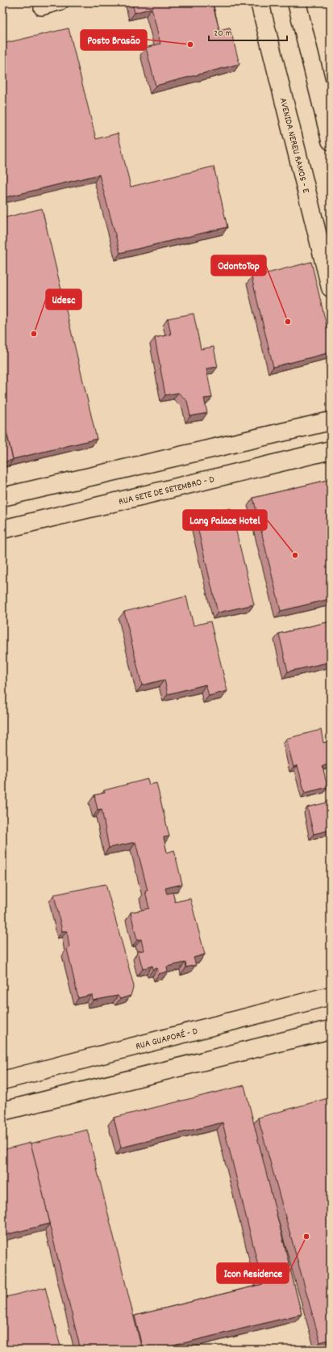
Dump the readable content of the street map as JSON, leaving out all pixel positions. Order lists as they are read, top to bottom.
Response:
{
  "streets": {
    "street": ["AVENIDA NEREU RAMOS - E", "RUA SETE DE SETEMBRO - D", "RUA GUAPORÉ - D"]
  },
  "places": [
    "Posto Brasão",
    "OdontoTop",
    "Udesc",
    "Lang Palace Hotel",
    "Icon Residence"
  ],
  "scale_bar": "20 m"
}
